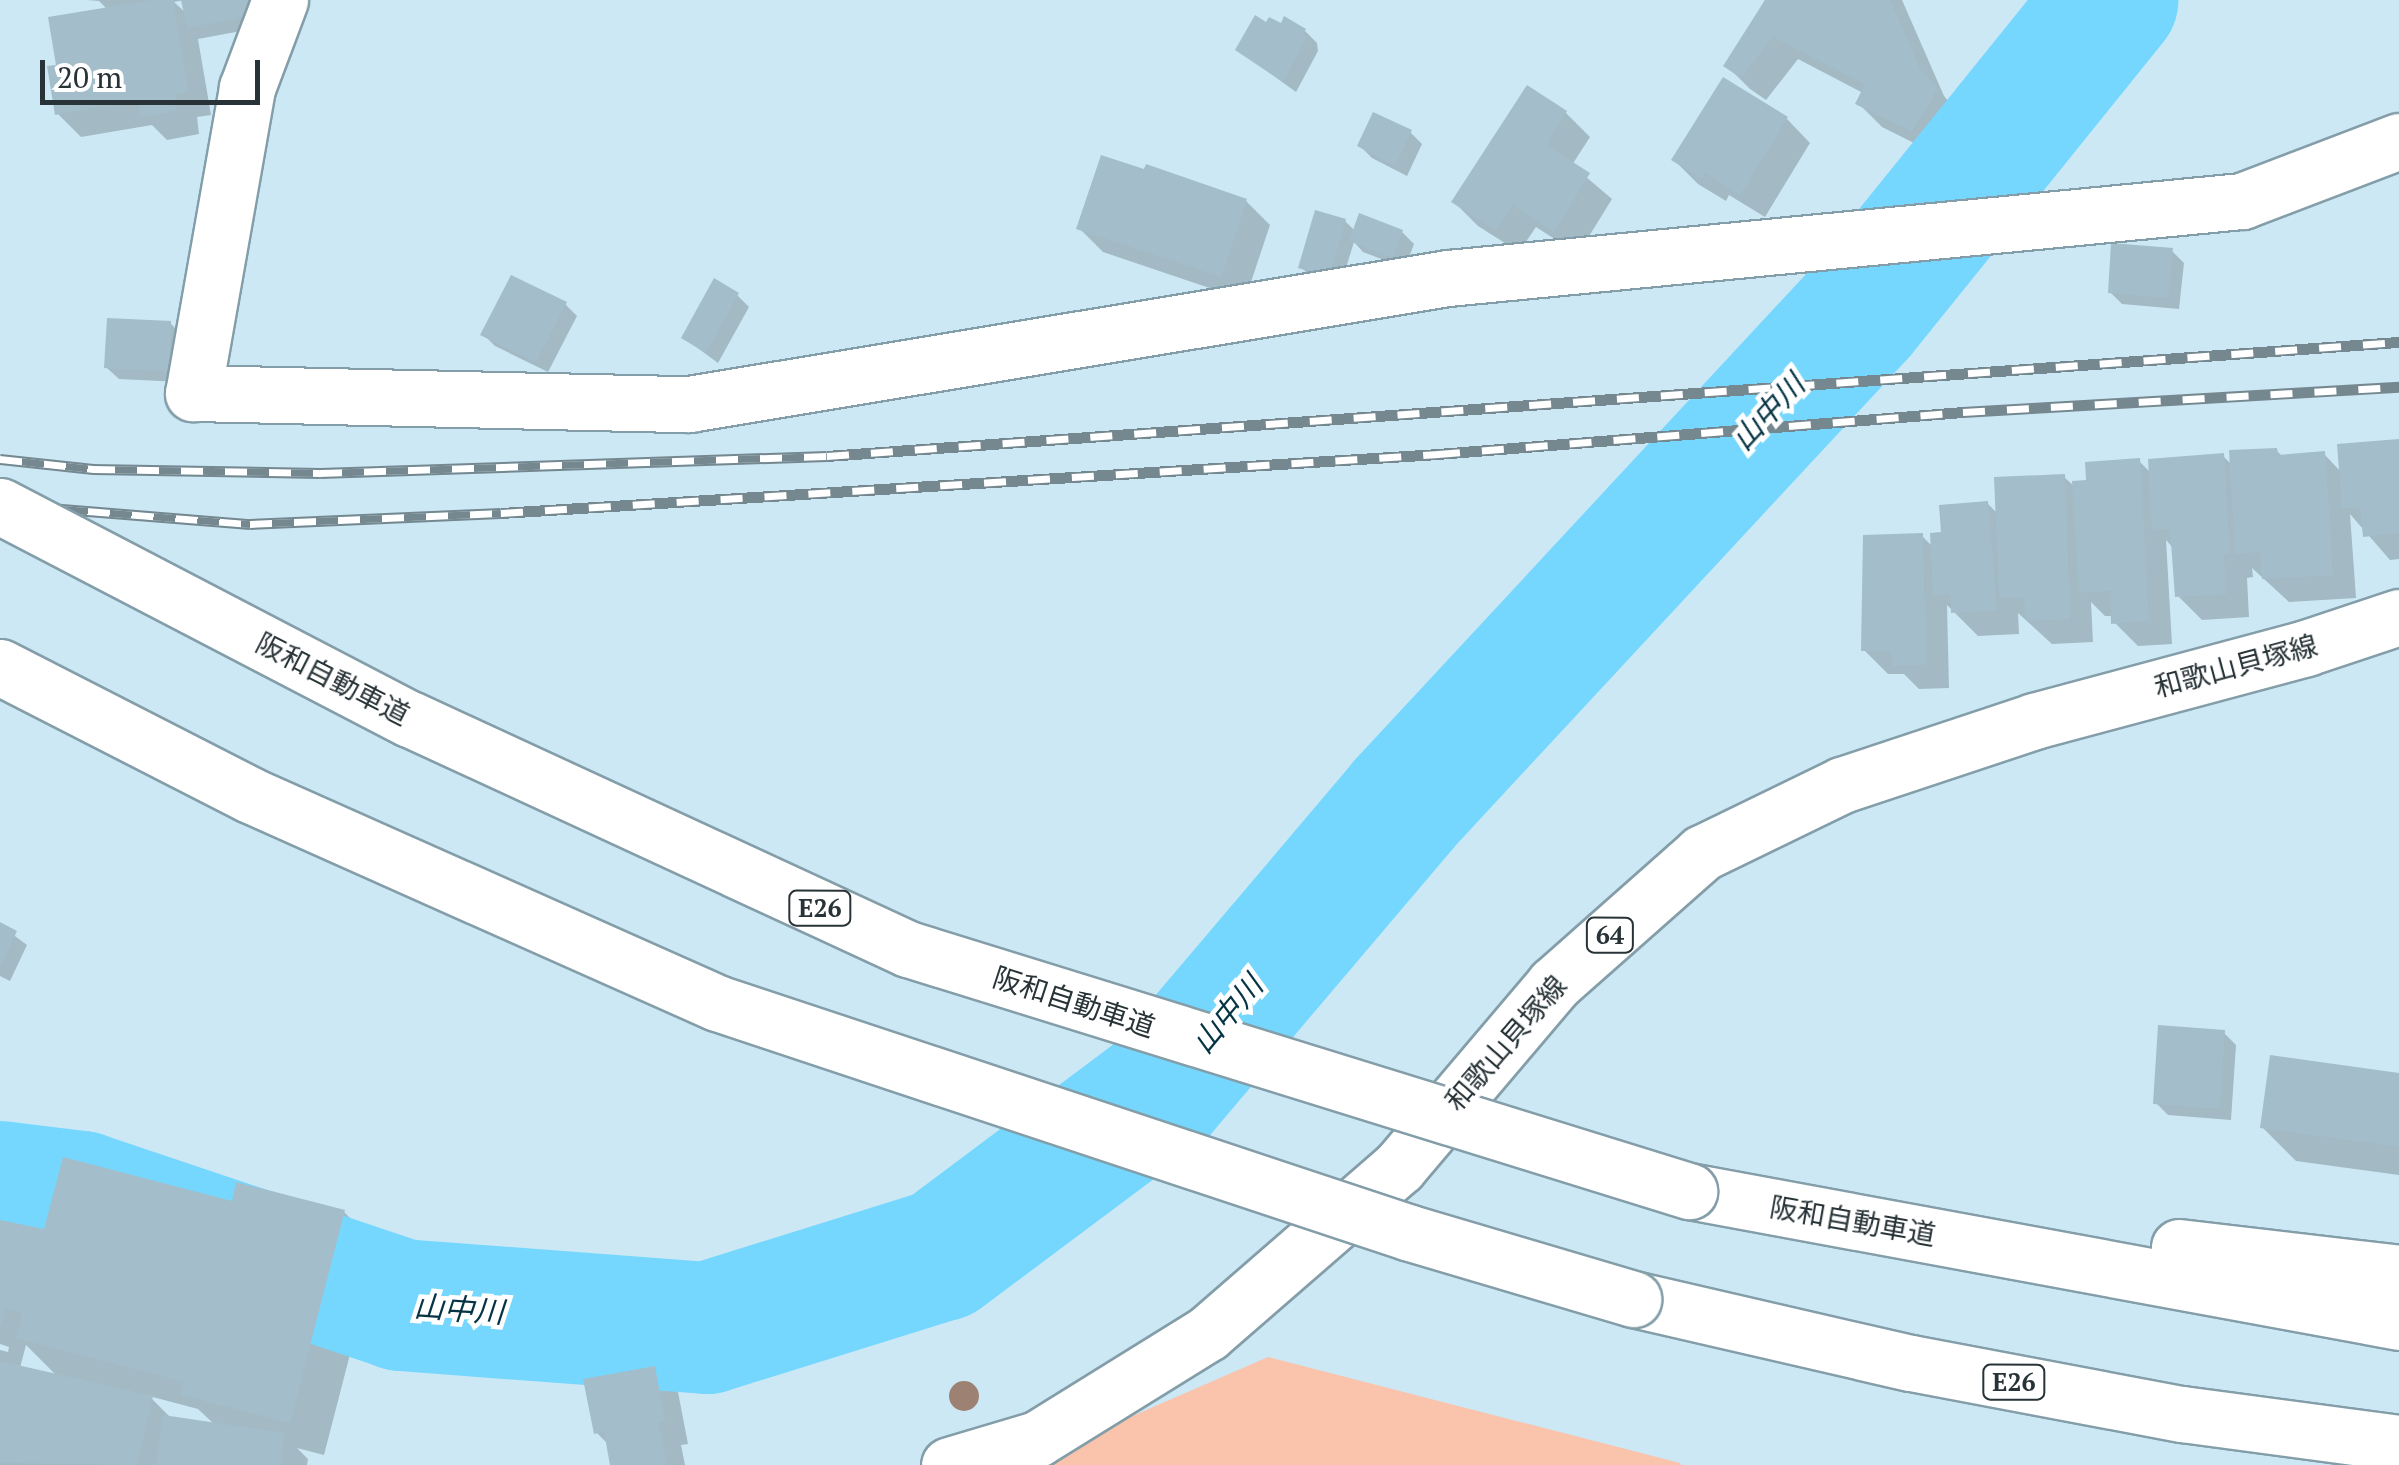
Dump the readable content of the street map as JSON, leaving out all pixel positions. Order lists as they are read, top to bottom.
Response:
{
  "streets": {
    "main road": [
      "和歌山貝塚線",
      "阪和自動車道",
      "E26",
      "64"
    ]
  },
  "water": ["山中川"],
  "scale_bar": "20 m"
}
